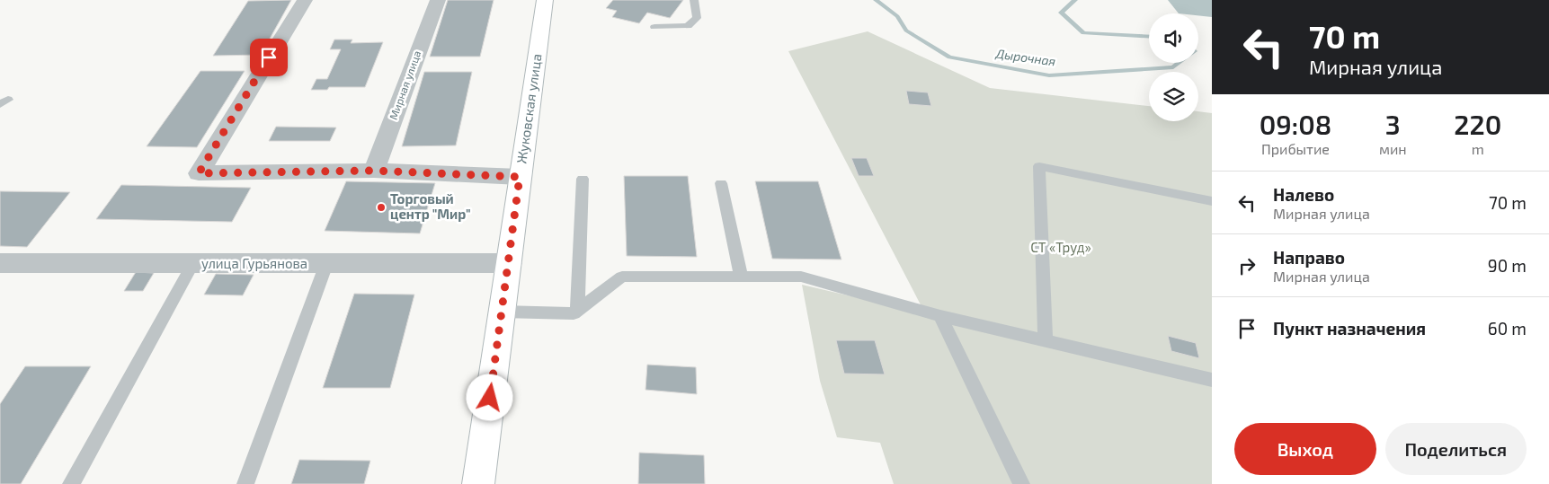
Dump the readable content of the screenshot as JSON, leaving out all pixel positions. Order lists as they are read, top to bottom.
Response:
{
  "streets": {
    "main road": ["Жуковская улица"],
    "street": ["Мирная улица", "улица Гурьянова"]
  },
  "crossings": [
    ["Жуковская улица", "улица Гурьянова"]
  ],
  "water": ["Дырочная"],
  "parks": ["СТ «Труд»"],
  "places": ["Торговый центр \"Мир\""],
  "page": {
    "turn": ["70 m", "Мирная улица"],
    "eta": [
      "09:08",
      "Прибытие",
      "3",
      "мин",
      "220",
      "m"
    ],
    "list": [
      {
        "name": "Налево",
        "note": "Мирная улица",
        "value": "70 m"
      },
      {
        "name": "Направо",
        "note": "Мирная улица",
        "value": "90 m"
      },
      {
        "name": "Пункт назначения",
        "value": "60 m"
      }
    ],
    "buttons": ["Выход", "Поделиться"]
  }
}
